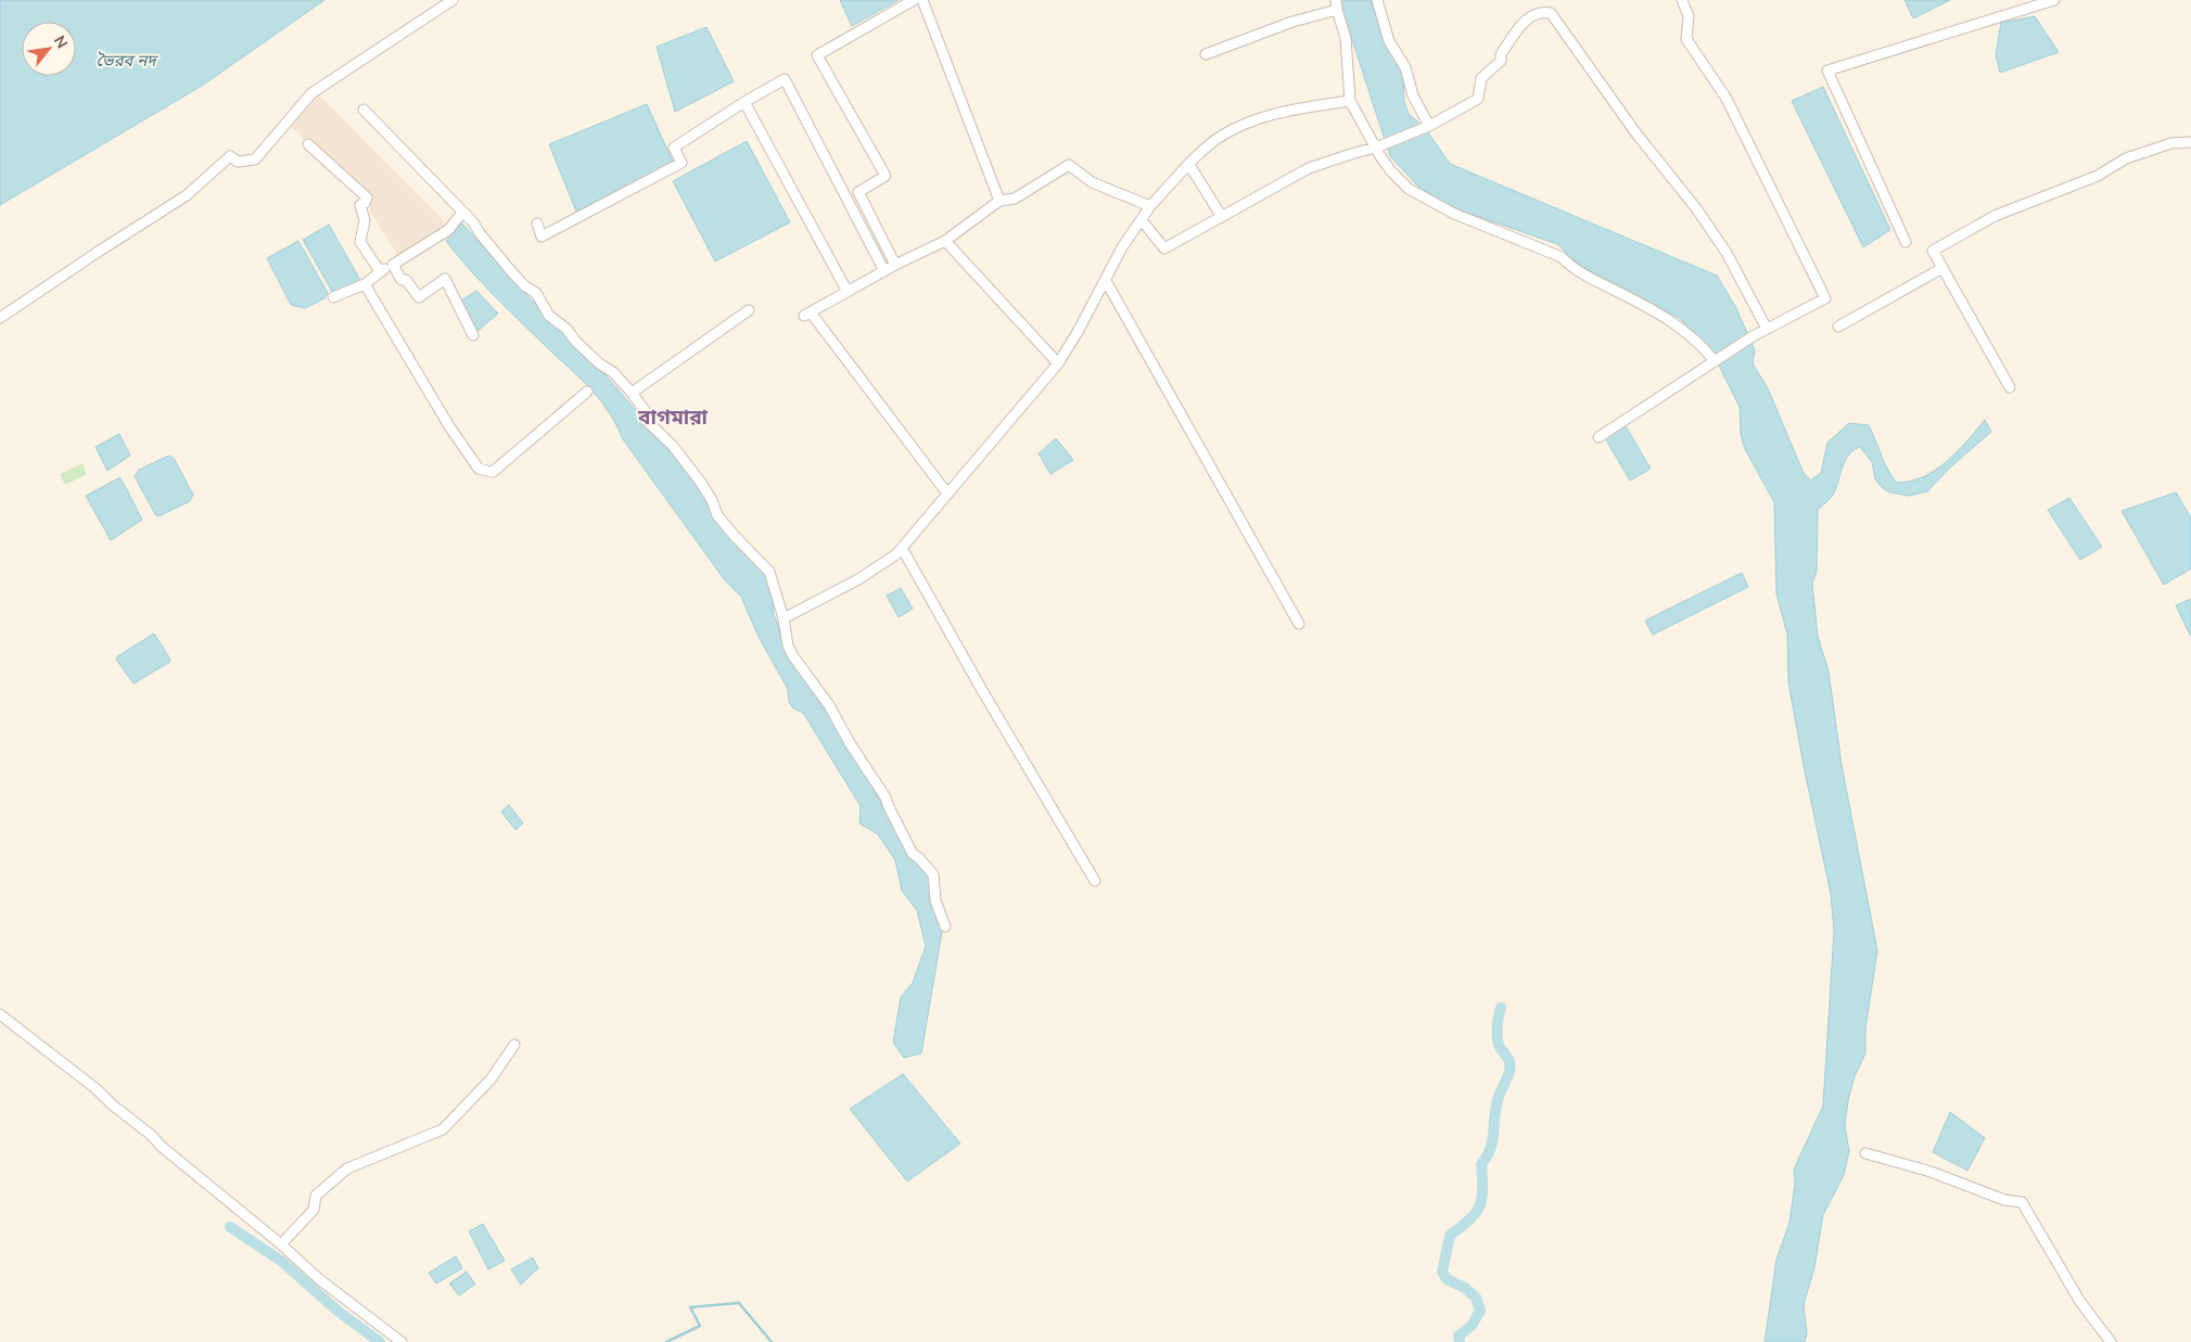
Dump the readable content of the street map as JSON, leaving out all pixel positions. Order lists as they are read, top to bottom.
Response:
{
  "districts": ["বাগমারা"],
  "water": ["ভৈরব নদ"],
  "north": "top right"
}
